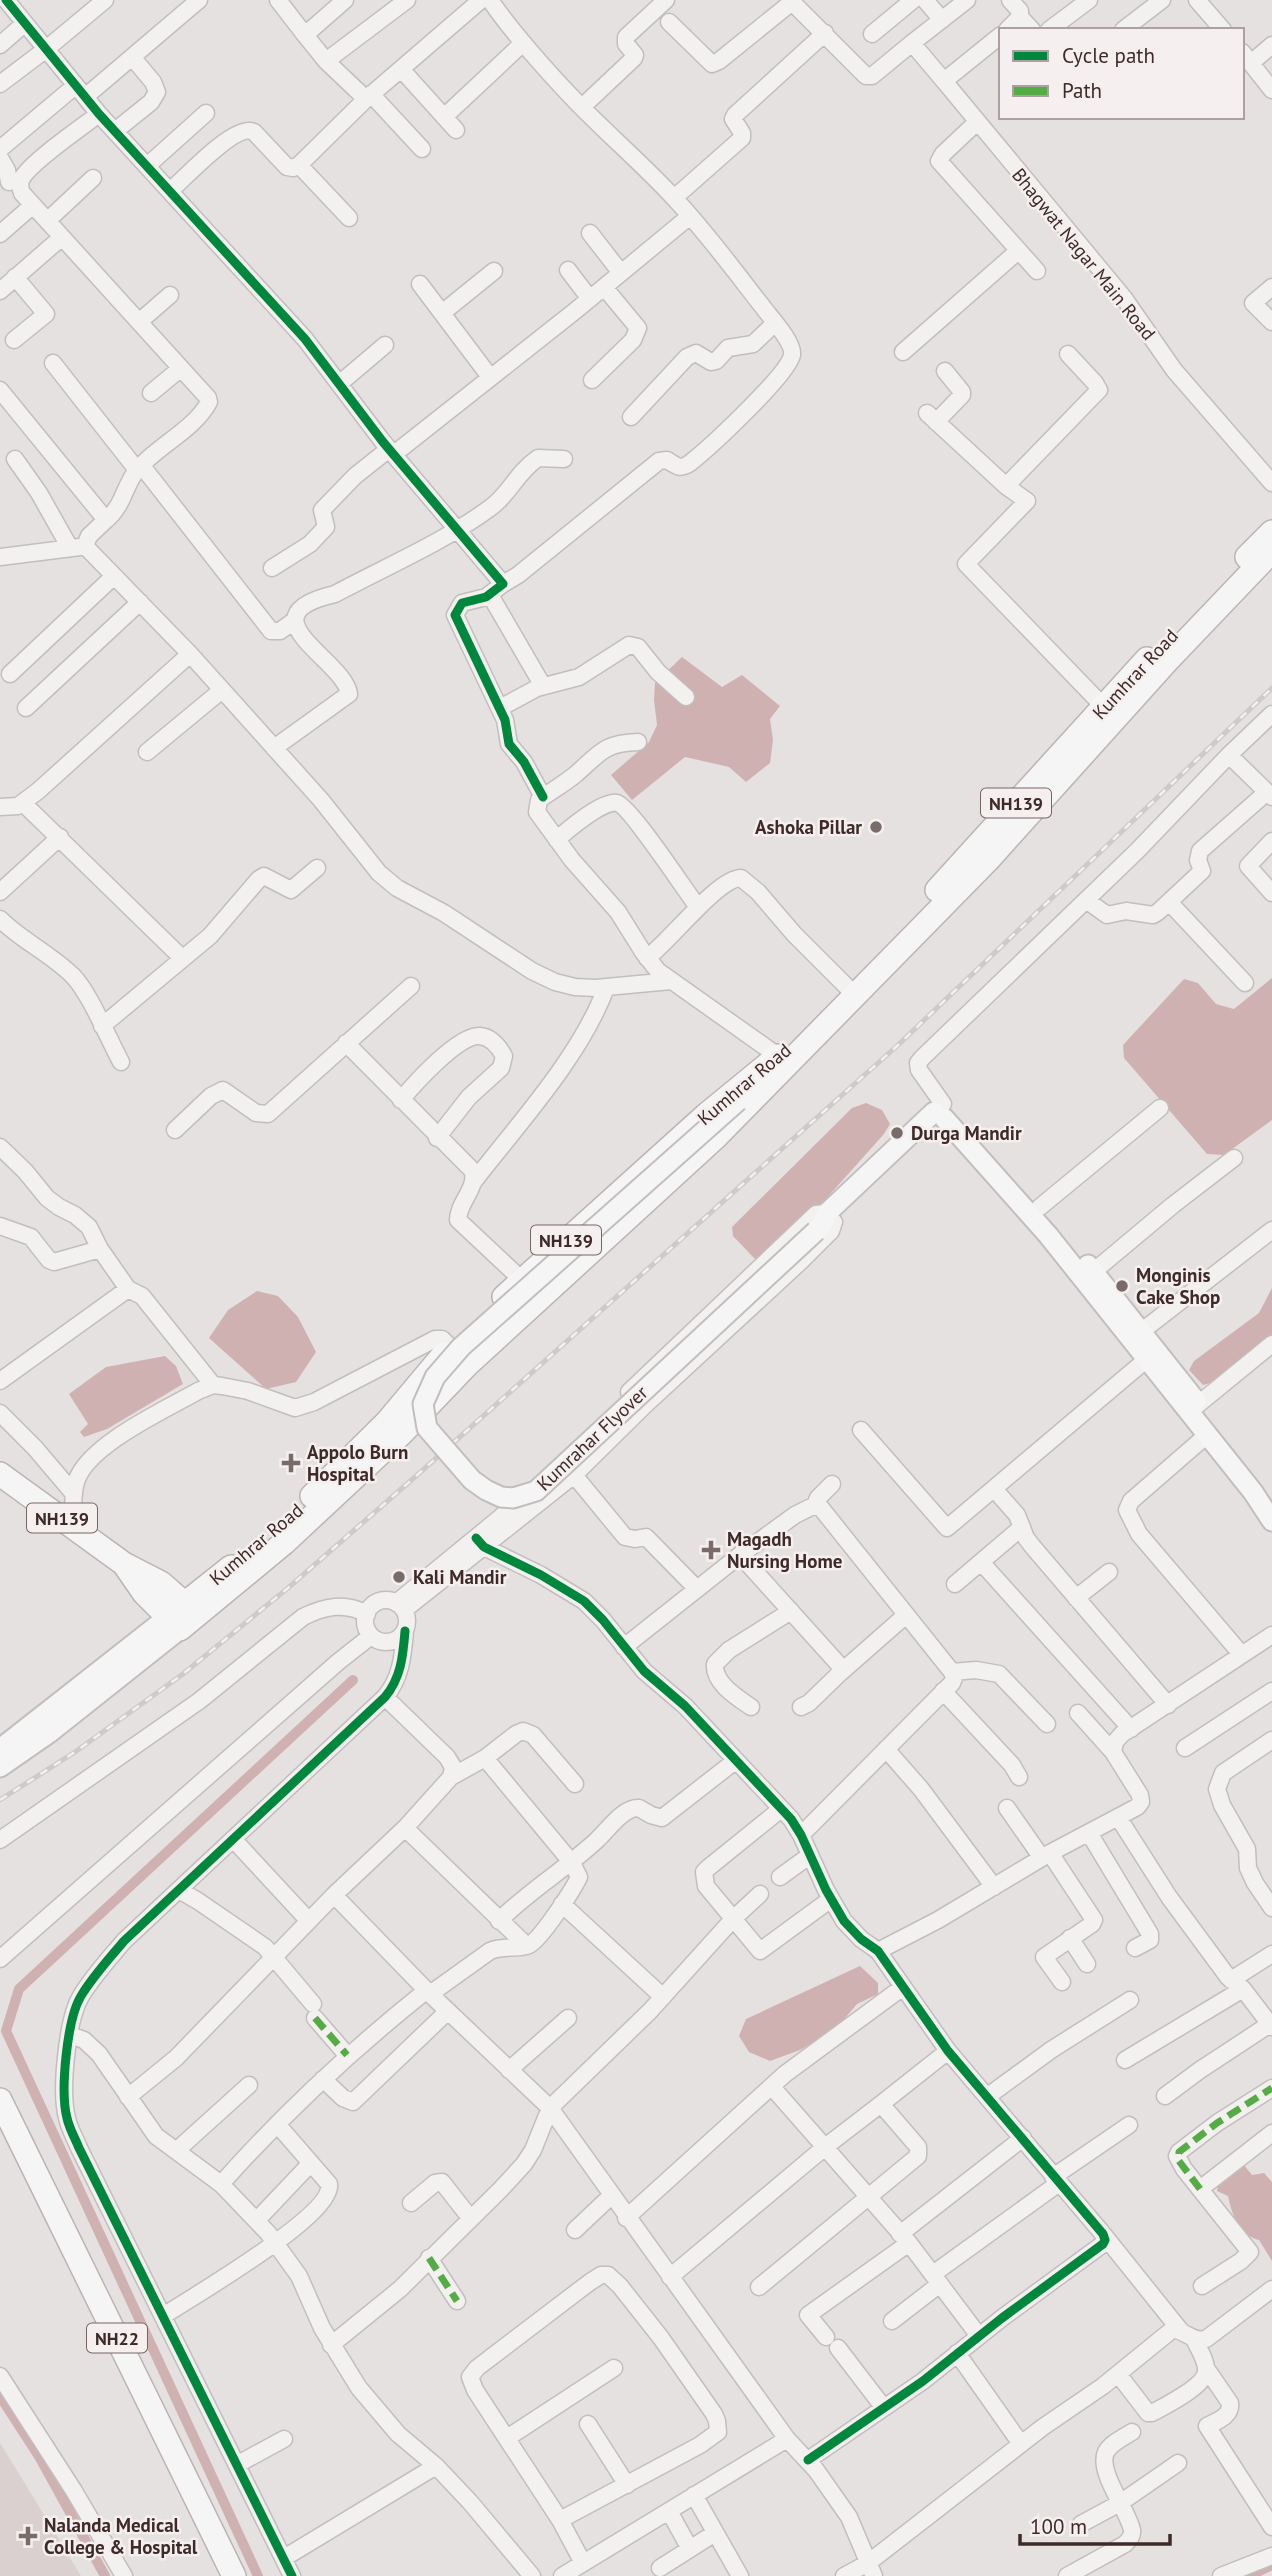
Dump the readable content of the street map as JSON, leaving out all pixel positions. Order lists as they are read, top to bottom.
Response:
{
  "streets": {
    "highway": ["Kumhrar Road", "NH139", "NH22"],
    "main road": ["Kumrahar Flyover"],
    "street": ["Bhagwat Nagar Main Road"]
  },
  "crossings": [
    ["Kumhrar Road", "NH139"],
    ["Kumhrar Road", "Kumrahar Flyover"],
    ["NH139", "Kumrahar Flyover"]
  ],
  "places": {
    "other": [
      "Ashoka Pillar",
      "Durga Mandir",
      "Monginis Cake Shop",
      "Kali Mandir"
    ],
    "health": ["Appolo Burn Hospital", "Magadh Nursing Home", "Nalanda Medical College & Hospital"]
  },
  "legend": ["Cycle path", "Path"],
  "scale_bar": "100 m"
}
